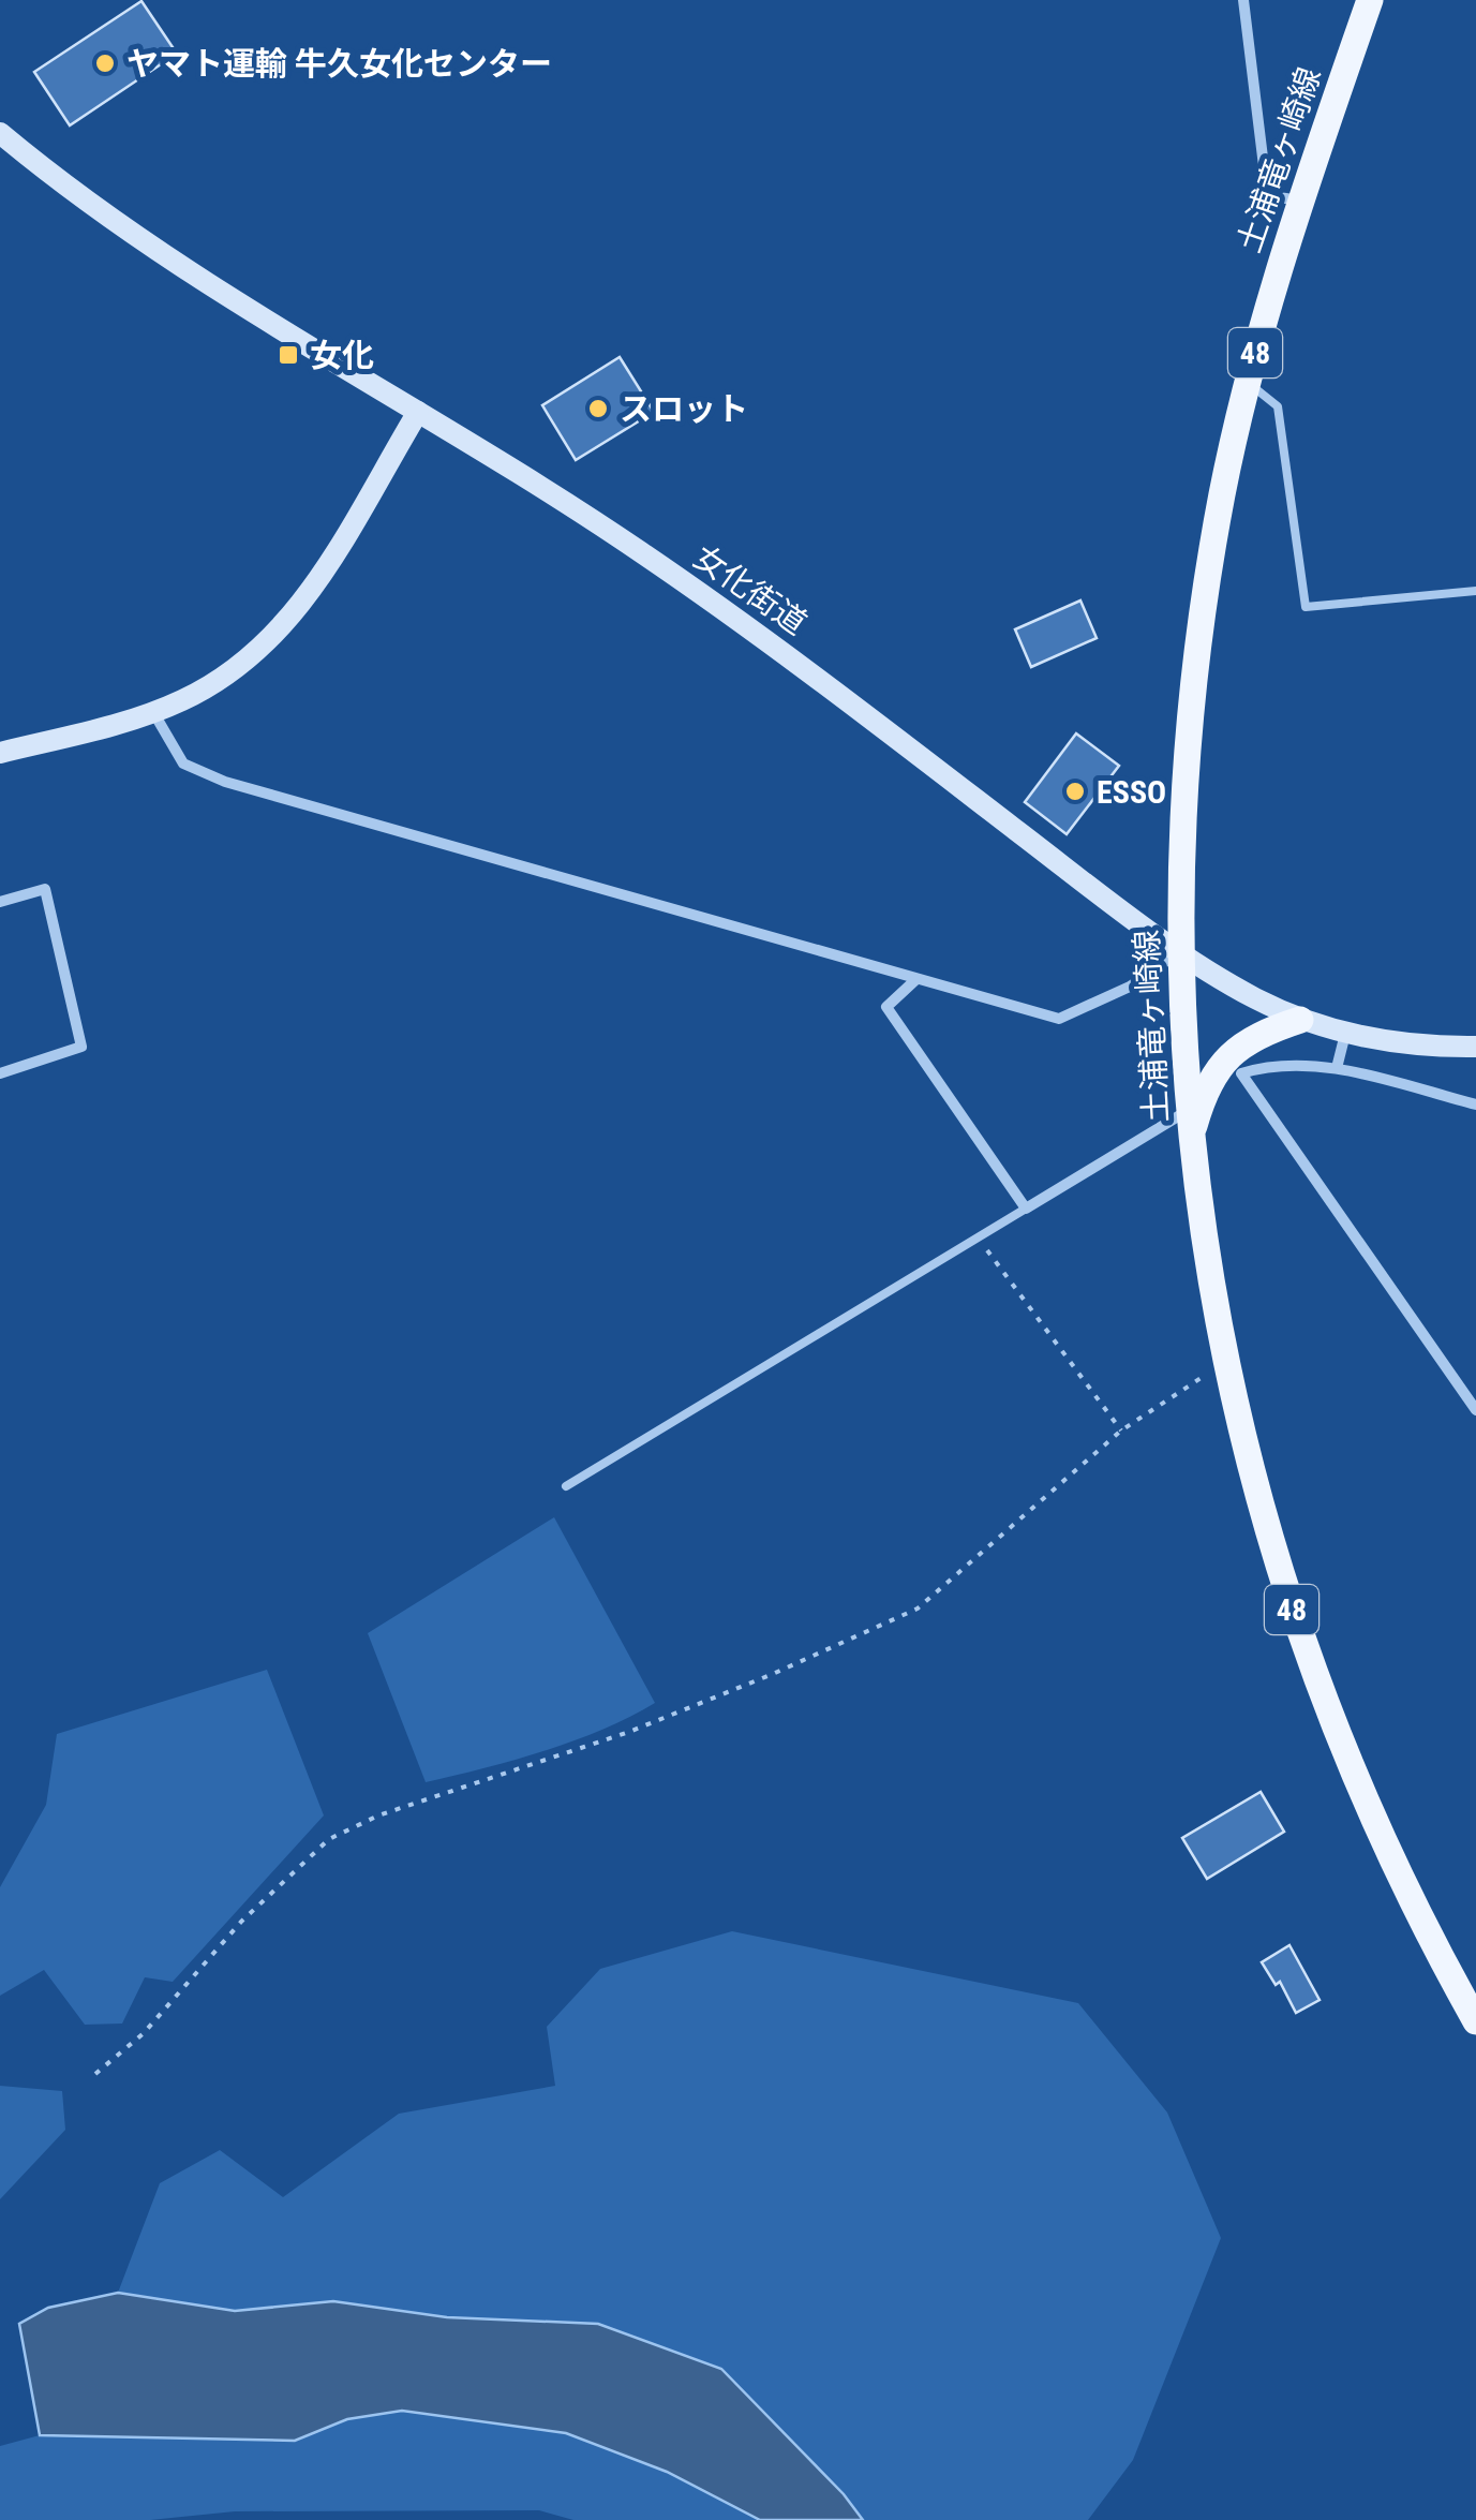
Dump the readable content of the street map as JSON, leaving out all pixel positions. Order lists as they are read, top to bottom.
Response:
{
  "streets": {
    "main road": ["土浦竜ヶ崎線", "48"],
    "street": ["女化街道"]
  },
  "crossings": [
    ["土浦竜ヶ崎線", "女化街道"]
  ],
  "places": {
    "other": ["ヤマト運輸 牛久女化センター", "スロット", "ESSO"],
    "transit": ["女化"]
  }
}
